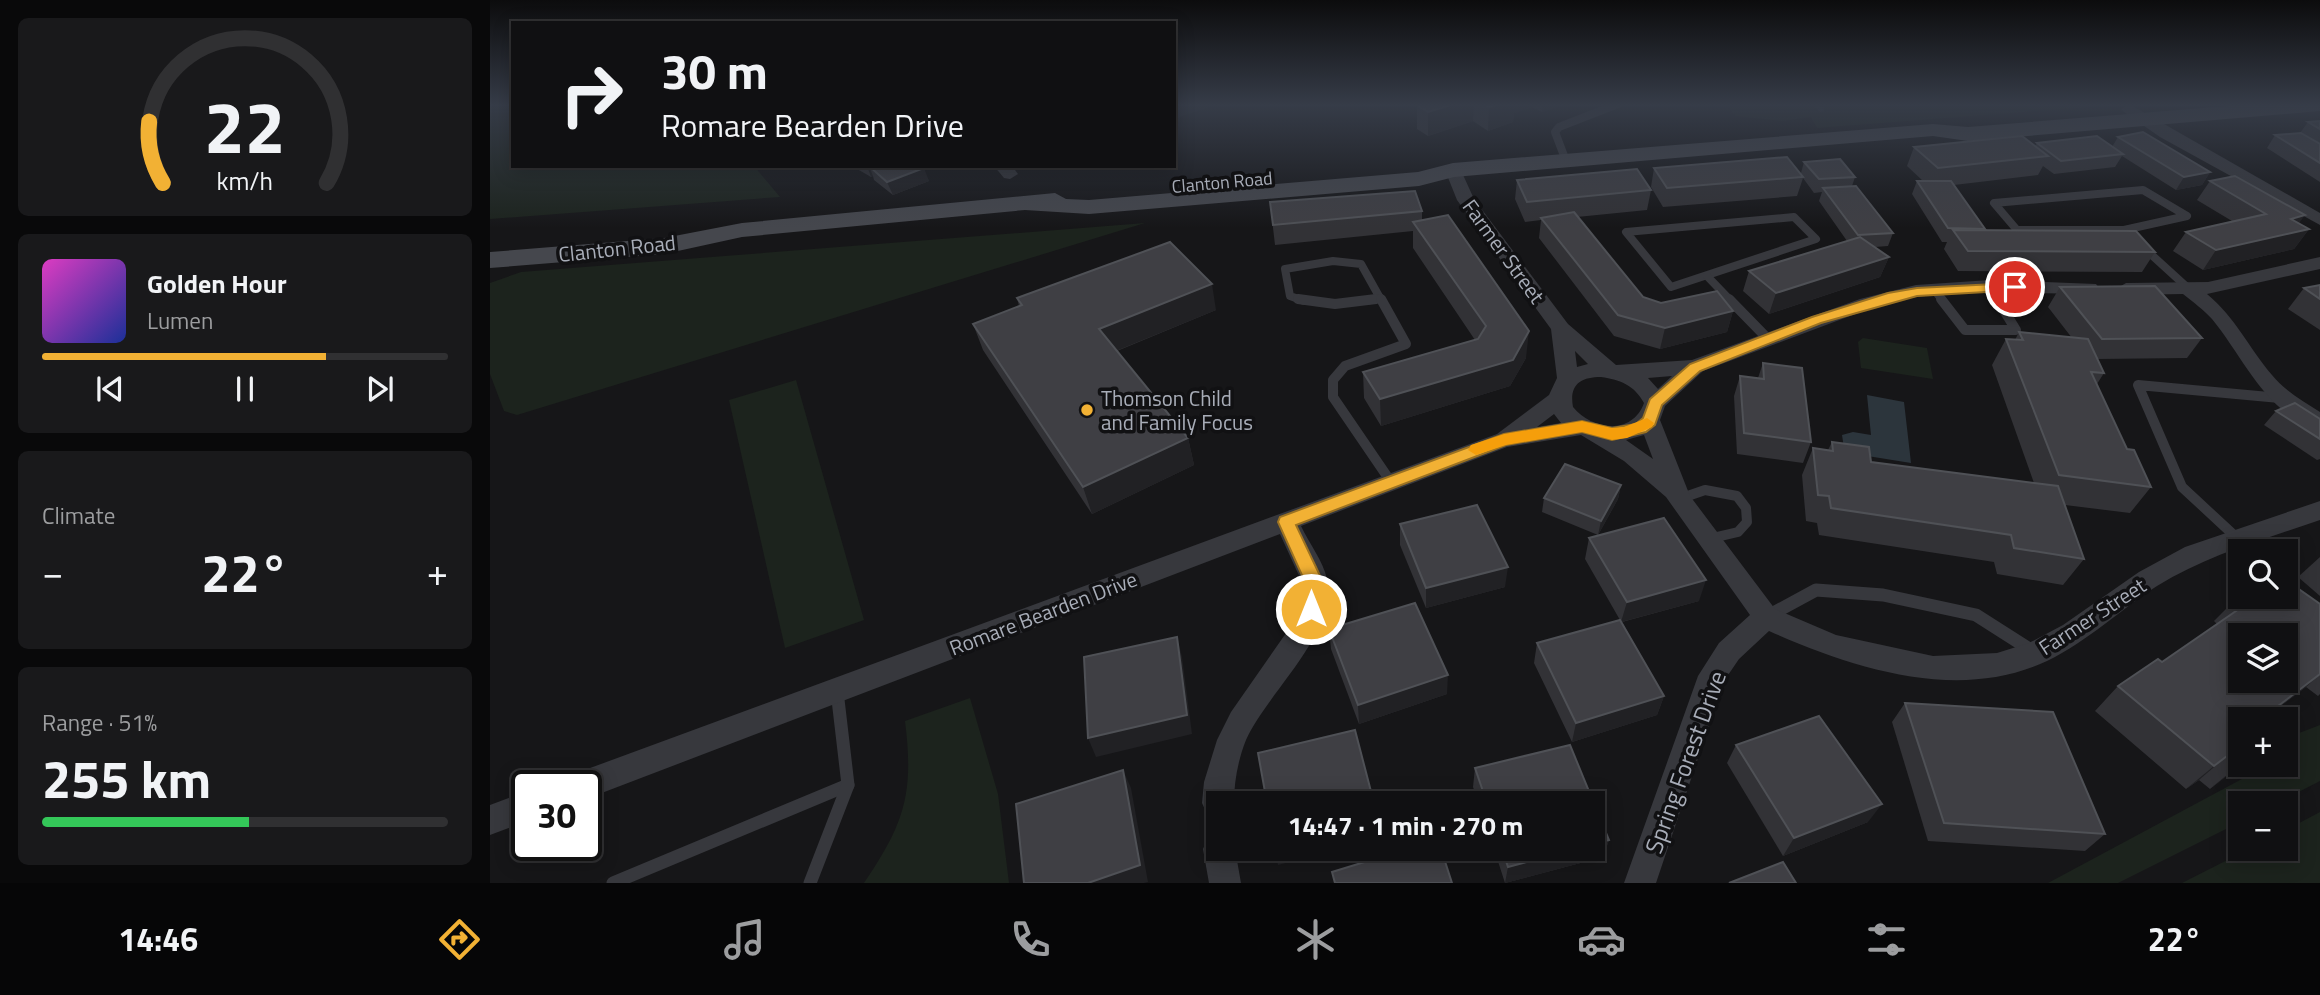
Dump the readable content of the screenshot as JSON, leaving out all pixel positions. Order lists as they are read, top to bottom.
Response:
{
  "streets": {
    "main road": ["Clanton Road"],
    "street": ["Farmer Street", "Romare Bearden Drive", "Spring Forest Drive"]
  },
  "crossings": [
    ["Clanton Road", "Farmer Street"],
    ["Farmer Street", "Romare Bearden Drive"],
    ["Farmer Street", "Spring Forest Drive"]
  ],
  "places": ["Thomson Child and Family Focus"],
  "page": {
    "turn": ["30 m", "Romare Bearden Drive"],
    "song": ["Golden Hour", "Lumen"],
    "tile": [
      "Climate",
      ["Range · 51%", "255 km"]
    ],
    "map_buttons": ["+", "−"],
    "heat": ["−", "22°", "+"],
    "limit": "30",
    "trip": "14:47 · 1 min · 270 m",
    "tabs": ["14:46", "22°"],
    "gauge": ["22", "km/h"]
  }
}
